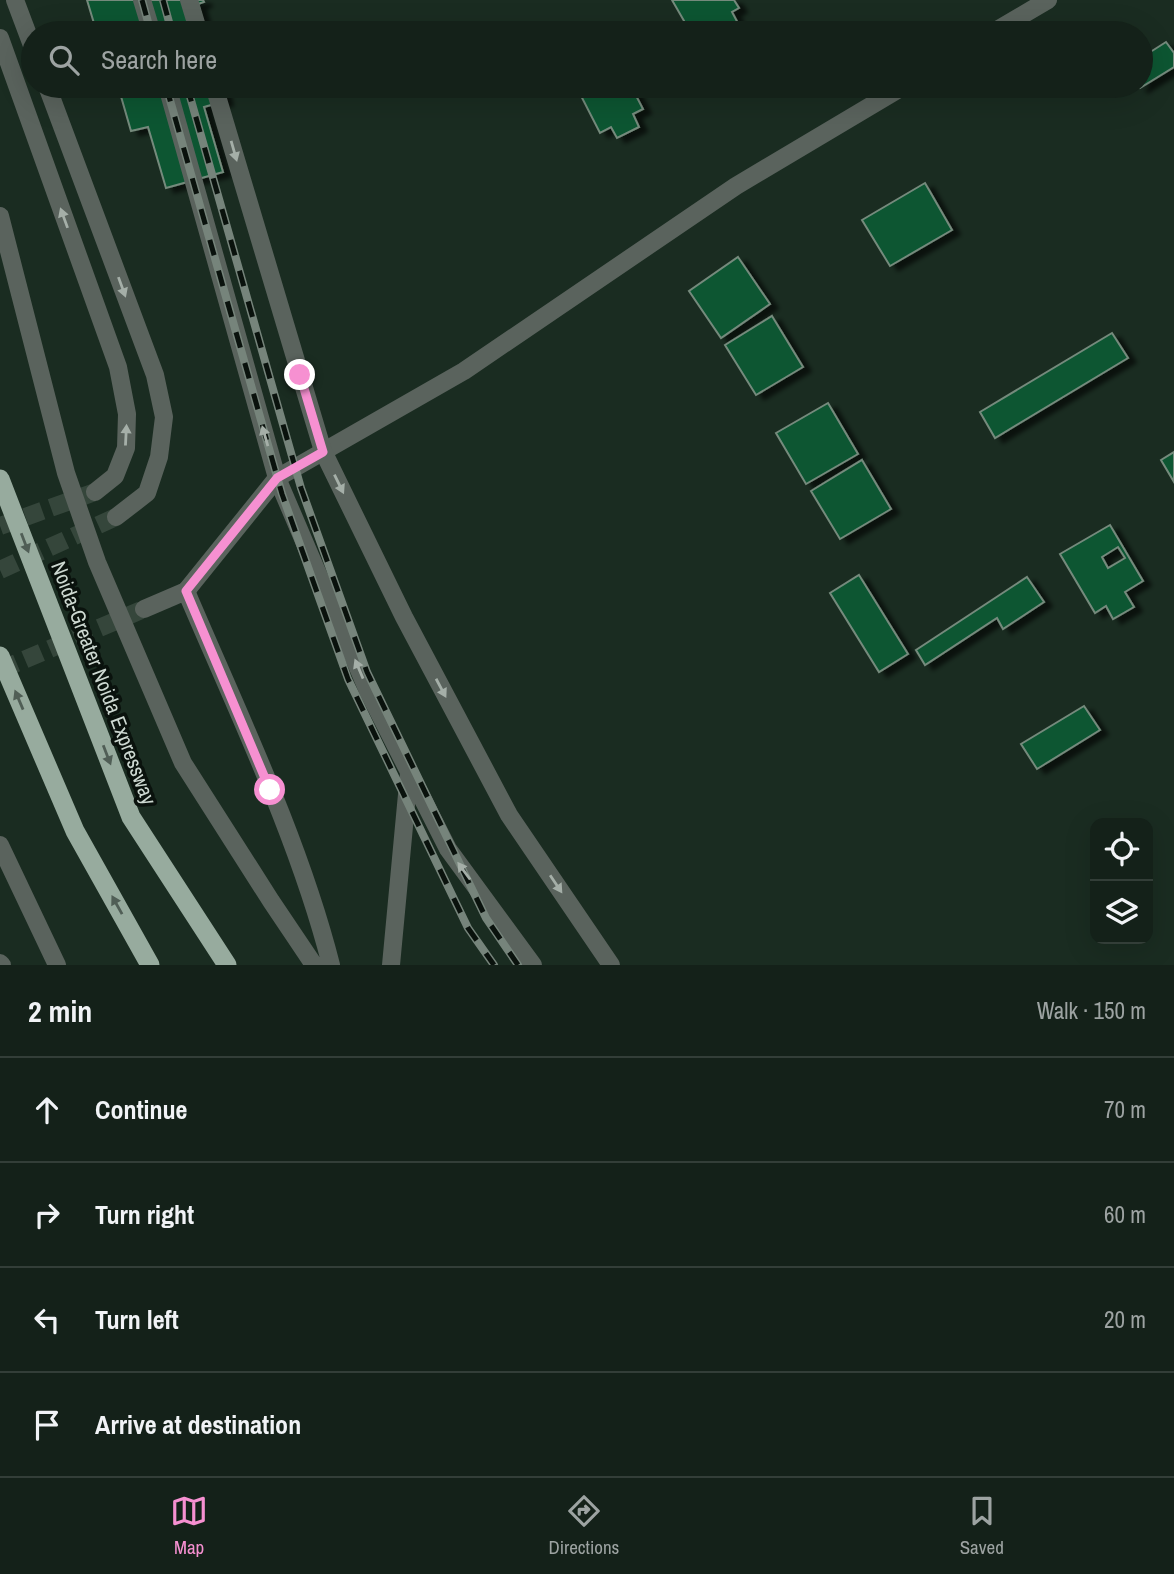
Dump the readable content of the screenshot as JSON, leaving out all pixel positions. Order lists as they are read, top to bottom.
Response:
{
  "streets": {
    "highway": ["Noida-Greater Noida Expressway"]
  },
  "page": {
    "search": "Search here",
    "heading": ["2 min", "Walk · 150 m"],
    "list": [
      ["Continue", "70 m"],
      ["Turn right", "60 m"],
      ["Turn left", "20 m"],
      "Arrive at destination"
    ],
    "nav": ["Map", "Directions", "Saved"]
  }
}
